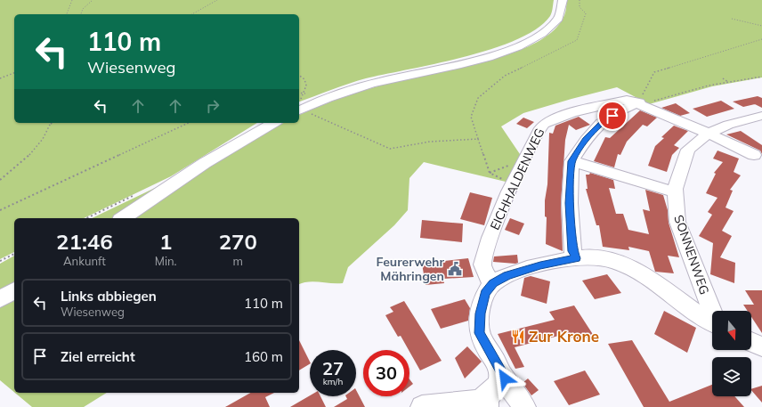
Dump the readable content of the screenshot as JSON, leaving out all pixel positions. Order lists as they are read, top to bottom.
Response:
{
  "streets": {
    "street": ["EICHHALDENWEG", "SONNENWEG"]
  },
  "places": {
    "public building": ["Feurerwehr Mähringen"],
    "restaurant": ["Zur Krone"]
  },
  "north": "bottom",
  "page": {
    "turn": ["110 m", "Wiesenweg"],
    "eta": [
      "21:46",
      "Ankunft",
      "1",
      "Min.",
      "270",
      "m"
    ],
    "list": [
      {
        "name": "Links abbiegen",
        "note": "Wiesenweg",
        "value": "110 m"
      },
      {
        "name": "Ziel erreicht",
        "value": "160 m"
      }
    ],
    "speed": "27 km/h",
    "limit": "30"
  }
}
